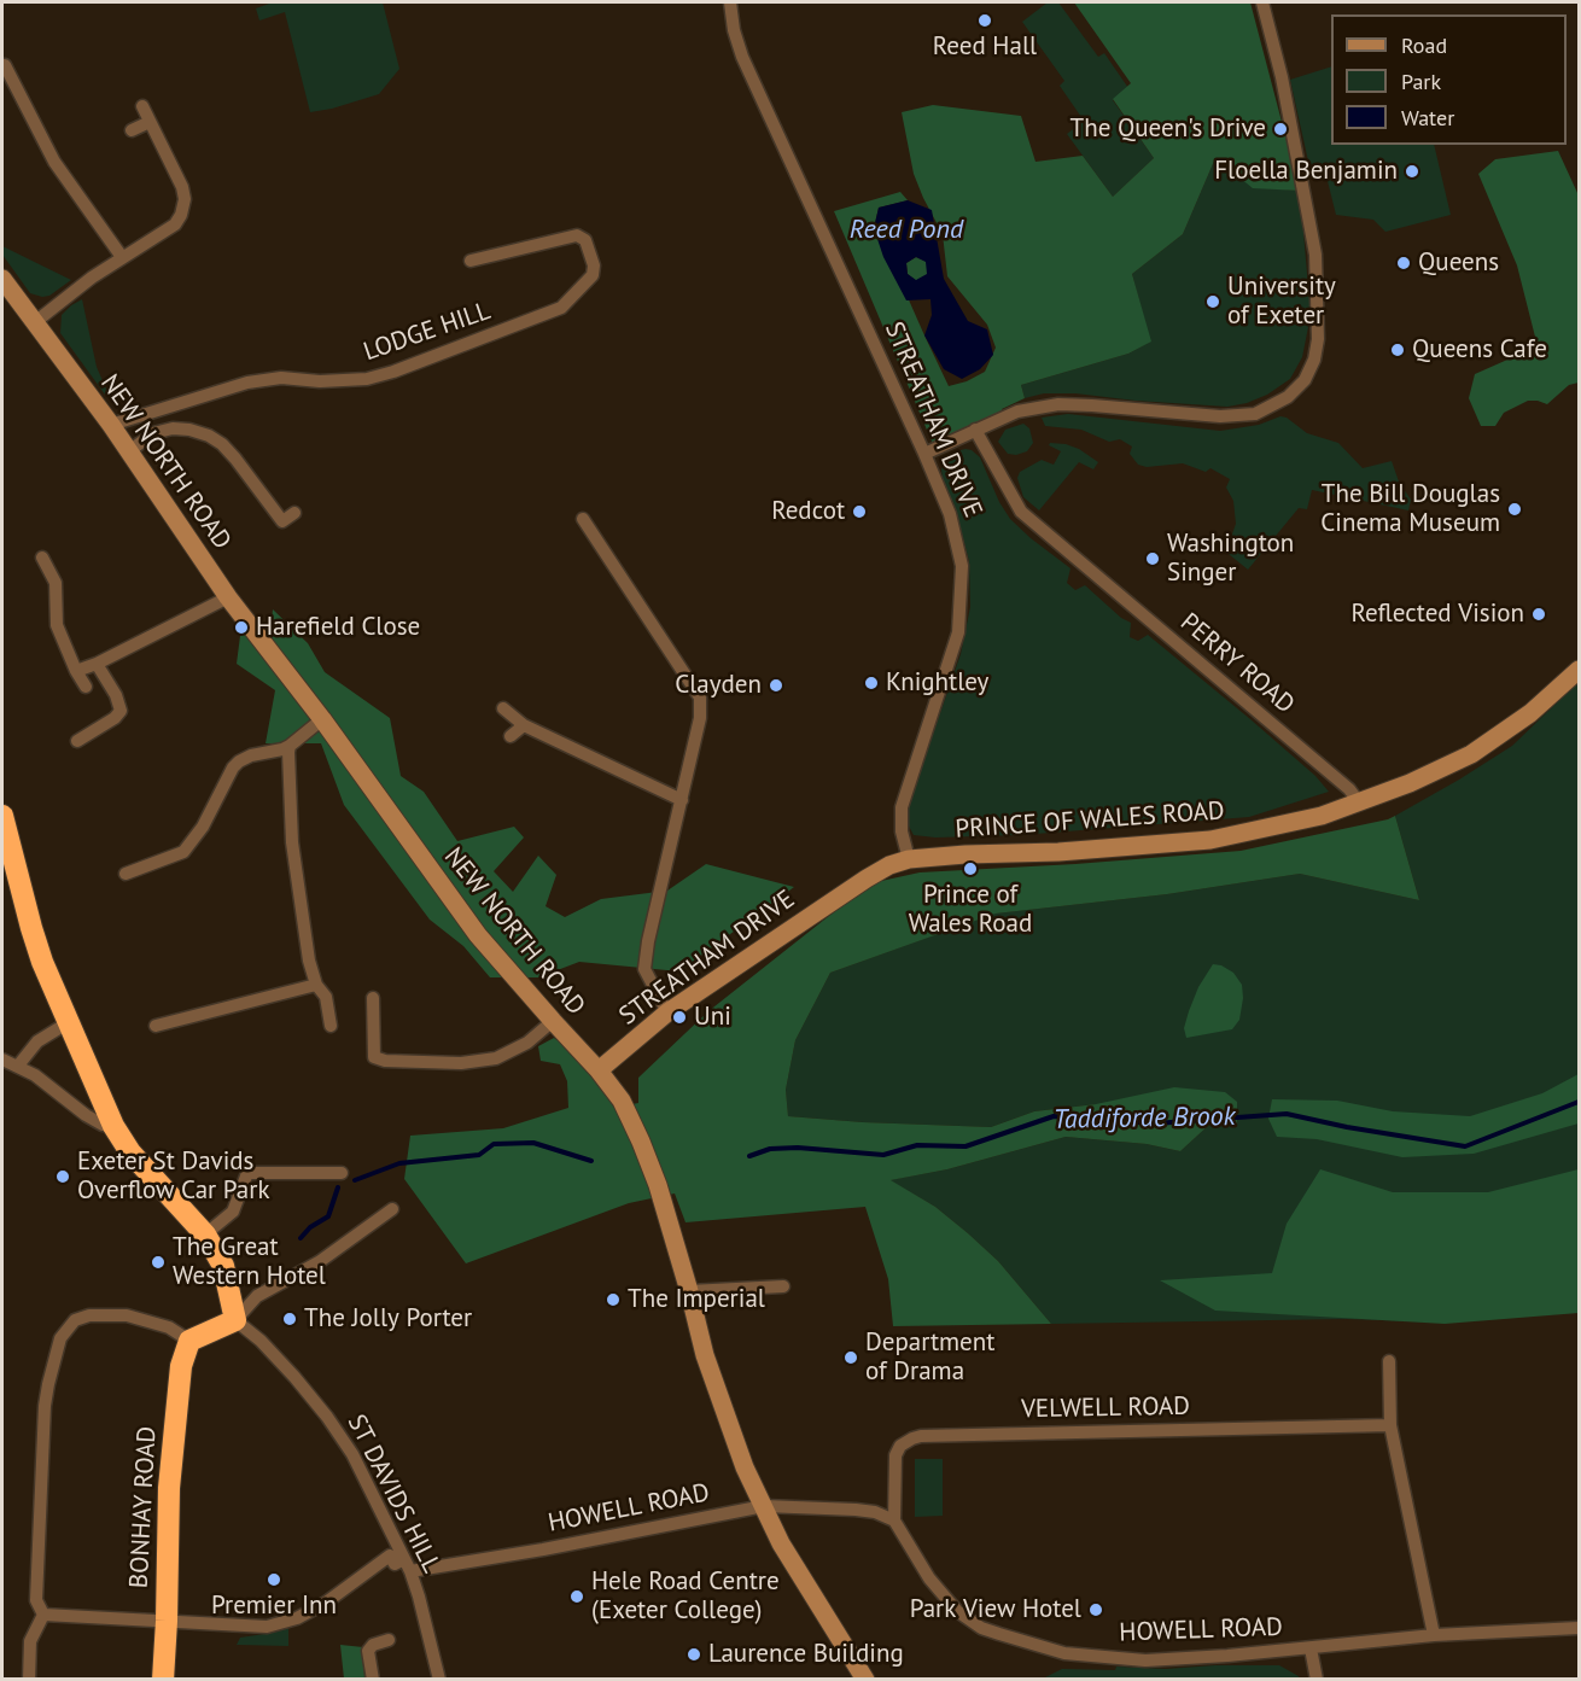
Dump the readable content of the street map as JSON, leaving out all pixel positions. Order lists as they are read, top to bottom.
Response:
{
  "streets": {
    "highway": ["BONHAY ROAD"],
    "main road": ["STREATHAM DRIVE", "NEW NORTH ROAD", "PRINCE OF WALES ROAD"],
    "street": [
      "LODGE HILL",
      "PERRY ROAD",
      "VELWELL ROAD",
      "ST DAVIDS HILL",
      "HOWELL ROAD"
    ]
  },
  "crossings": [
    ["LODGE HILL", "NEW NORTH ROAD"],
    ["STREATHAM DRIVE", "NEW NORTH ROAD"],
    ["STREATHAM DRIVE", "PRINCE OF WALES ROAD"],
    ["NEW NORTH ROAD", "HOWELL ROAD"],
    ["PERRY ROAD", "PRINCE OF WALES ROAD"],
    ["VELWELL ROAD", "HOWELL ROAD"],
    ["ST DAVIDS HILL", "HOWELL ROAD"],
    ["BONHAY ROAD", "HOWELL ROAD"]
  ],
  "water": ["Reed Pond", "Taddiforde Brook"],
  "places": [
    "Reed Hall",
    "The Queen's Drive",
    "Floella Benjamin",
    "Queens",
    "University of Exeter",
    "Queens Cafe",
    "The Bill Douglas Cinema Museum",
    "Redcot",
    "Washington Singer",
    "Reflected Vision",
    "Harefield Close",
    "Knightley",
    "Clayden",
    "Prince of Wales Road",
    "Uni",
    "Exeter St Davids Overflow Car Park",
    "The Great Western Hotel",
    "The Imperial",
    "The Jolly Porter",
    "Department of Drama",
    "Premier Inn",
    "Hele Road Centre (Exeter College)",
    "Park View Hotel",
    "Laurence Building"
  ],
  "legend": ["Road", "Park", "Water"]
}
